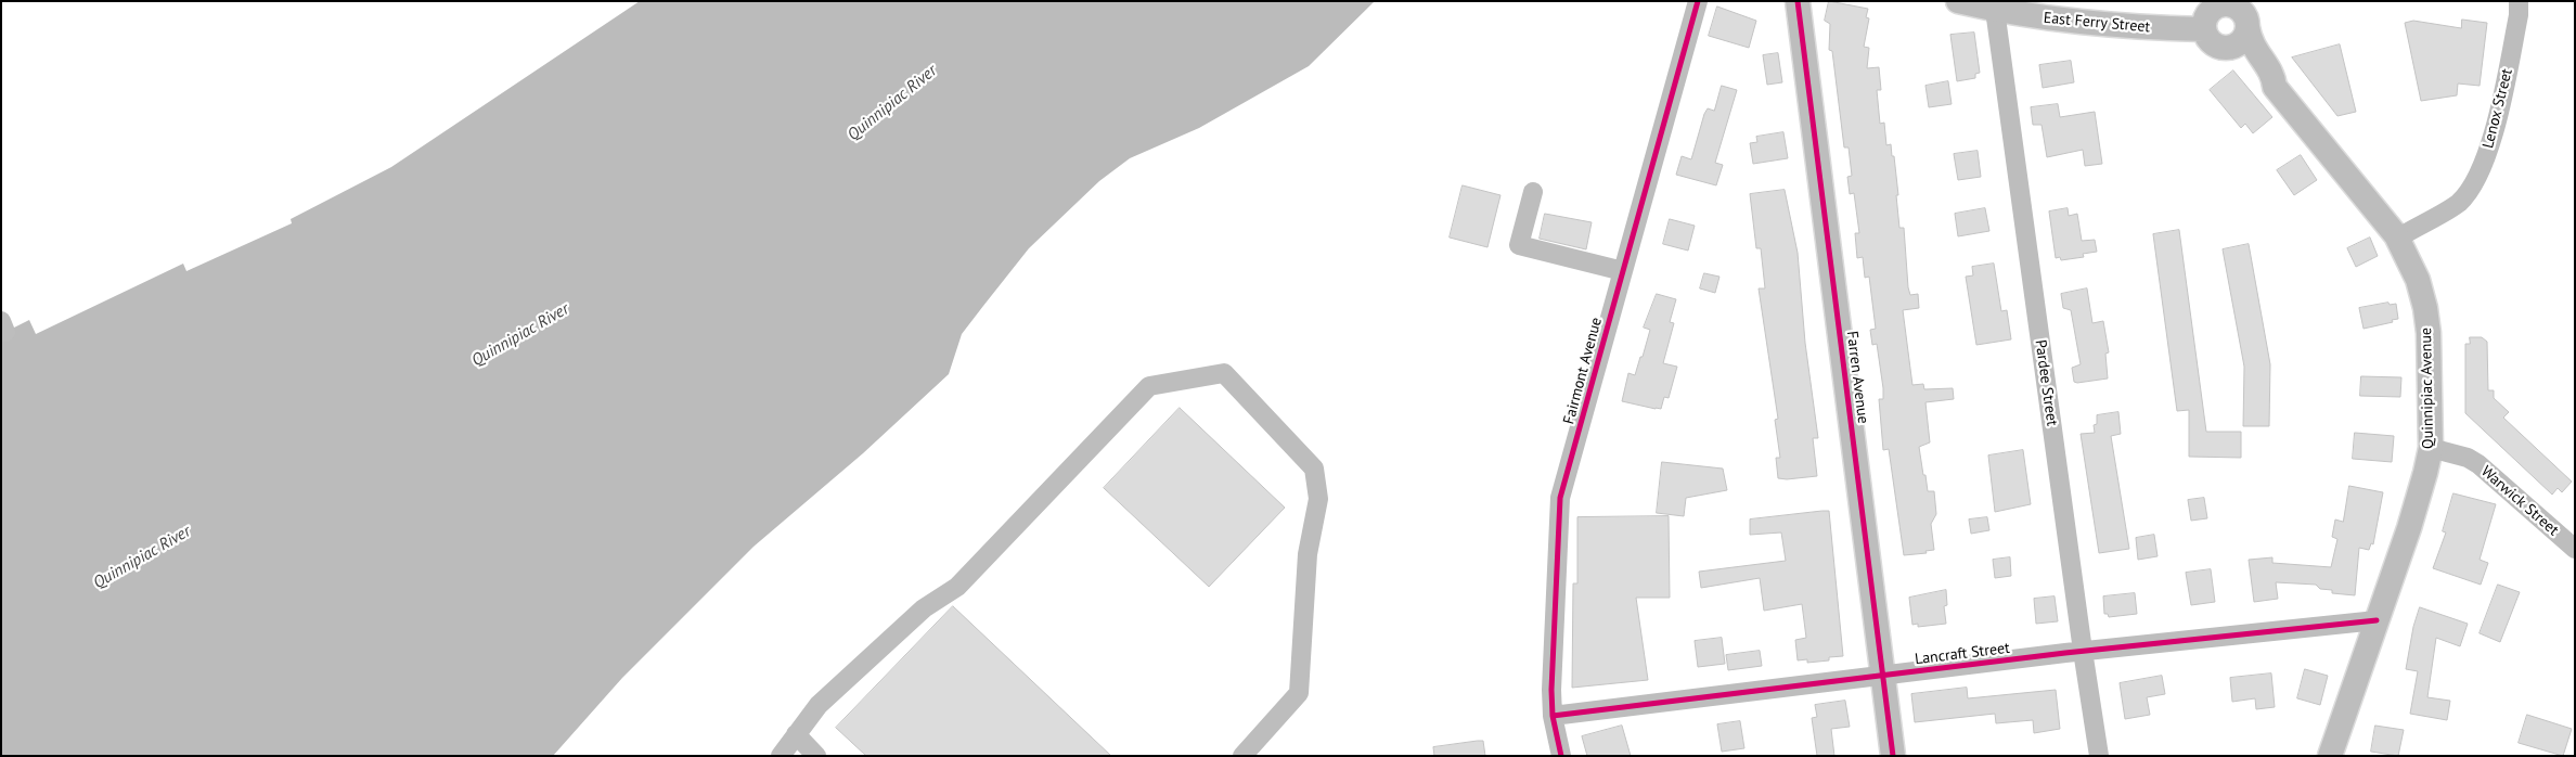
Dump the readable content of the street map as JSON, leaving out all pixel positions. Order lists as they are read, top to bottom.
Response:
{
  "streets": {
    "main road": ["East Ferry Street", "Farren Avenue", "Quinnipiac Avenue"],
    "street": [
      "Lenox Street",
      "Fairmont Avenue",
      "Pardee Street",
      "Warwick Street",
      "Lancraft Street"
    ]
  },
  "crossings": [
    ["East Ferry Street", "Pardee Street"],
    ["East Ferry Street", "Quinnipiac Avenue"],
    ["Lenox Street", "Quinnipiac Avenue"],
    ["Fairmont Avenue", "Lancraft Street"],
    ["Farren Avenue", "Lancraft Street"],
    ["Pardee Street", "Lancraft Street"],
    ["Quinnipiac Avenue", "Warwick Street"],
    ["Quinnipiac Avenue", "Lancraft Street"]
  ],
  "water": ["Quinnipiac River"]
}
